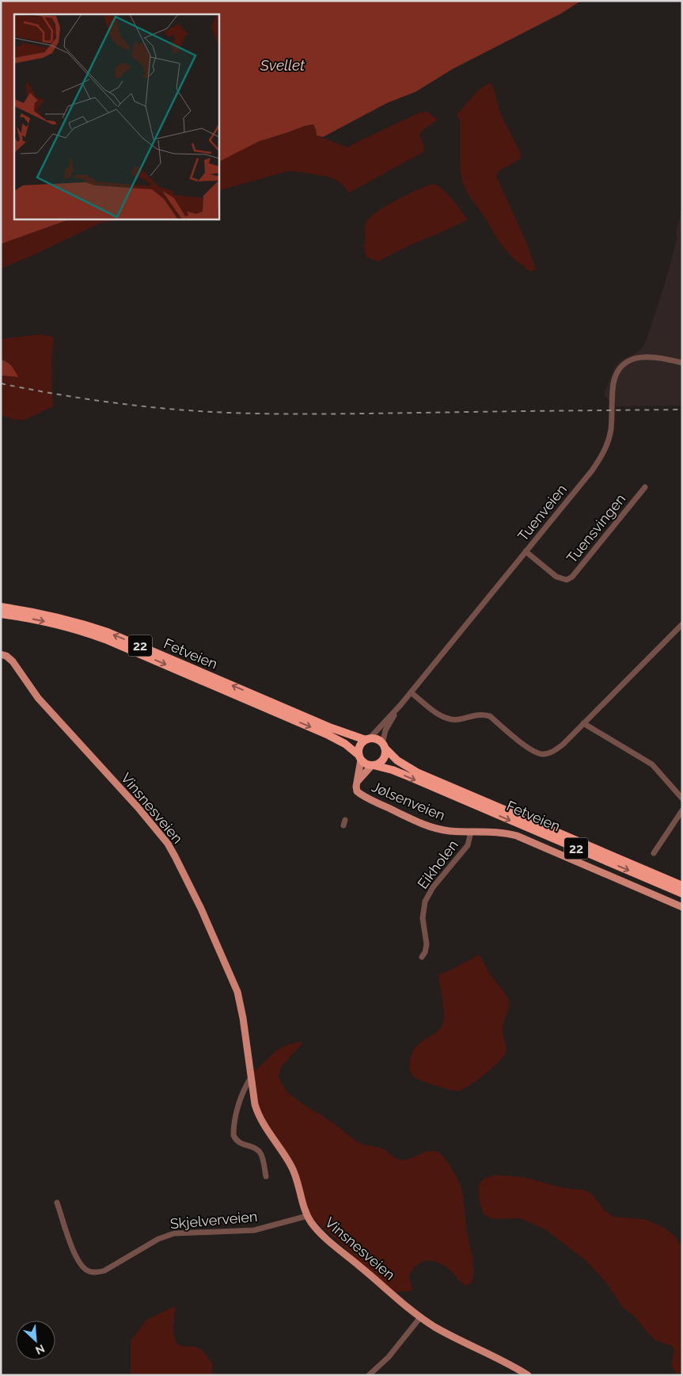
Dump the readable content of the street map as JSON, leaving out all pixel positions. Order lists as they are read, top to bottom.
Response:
{
  "streets": {
    "highway": ["22", "Fetveien"],
    "main road": ["Jølsenveien", "Vinsnesveien"],
    "street": [
      "Tuenveien",
      "Tuensvingen",
      "Eikholen",
      "Skjelverveien"
    ]
  },
  "crossings": [
    ["Tuenveien", "Tuensvingen"],
    ["Tuenveien", "22"],
    ["Tuenveien", "Fetveien"],
    ["Tuenveien", "Jølsenveien"],
    ["22", "Fetveien"],
    ["22", "Jølsenveien"],
    ["Fetveien", "Jølsenveien"],
    ["Jølsenveien", "Eikholen"],
    ["Vinsnesveien", "Skjelverveien"]
  ],
  "water": ["Svellet"],
  "north": "bottom right"
}
